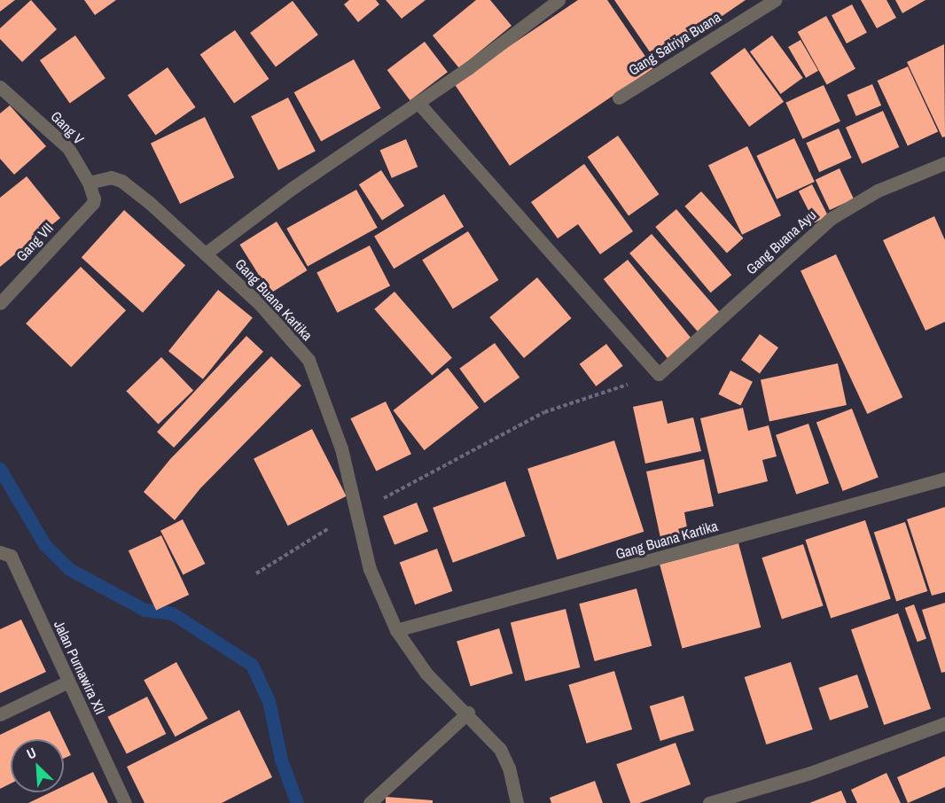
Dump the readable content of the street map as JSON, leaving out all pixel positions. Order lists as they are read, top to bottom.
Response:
{
  "streets": {
    "street": [
      "Gang Satriya Buana",
      "Gang V",
      "Gang VII",
      "Gang Buana Ayu",
      "Gang Buana Kartika",
      "Jalan Purnawira XII"
    ]
  },
  "crossings": [
    ["Gang V", "Gang VII"],
    ["Gang V", "Gang Buana Kartika"]
  ],
  "north": "top left"
}
